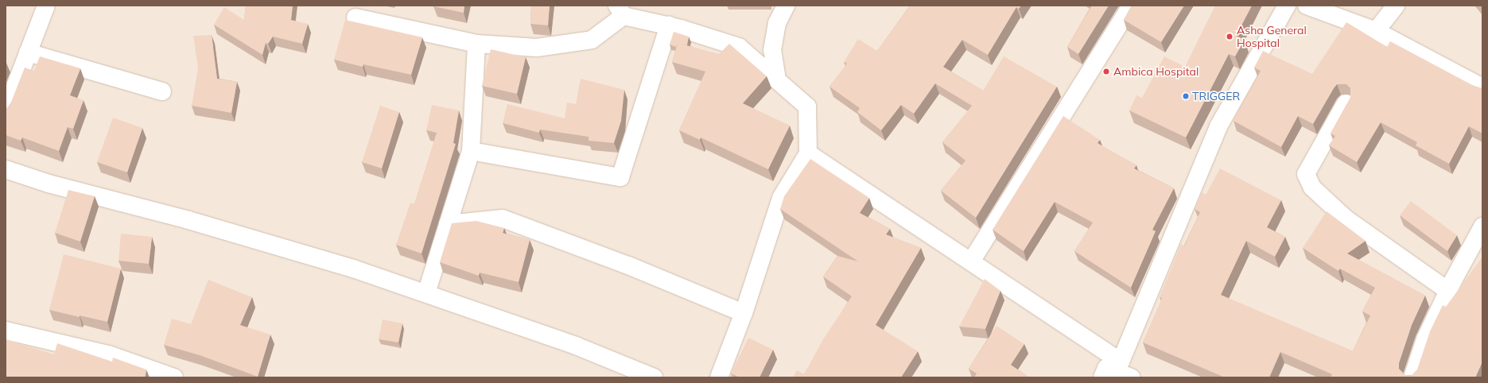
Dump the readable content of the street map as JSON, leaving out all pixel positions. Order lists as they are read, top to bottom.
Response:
{
  "places": ["Asha General Hospital", "Ambica Hospital", "TRIGGER"]
}
